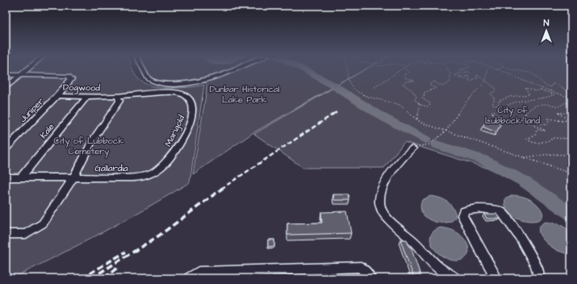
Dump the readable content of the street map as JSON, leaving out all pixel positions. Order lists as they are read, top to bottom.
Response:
{
  "streets": {
    "street": [
      "Dogwood",
      "Juniper",
      "Kale",
      "Marigold",
      "Gallardia"
    ]
  },
  "crossings": [
    ["Dogwood", "Juniper"],
    ["Dogwood", "Kale"],
    ["Dogwood", "Marigold"],
    ["Kale", "Gallardia"],
    ["Marigold", "Gallardia"]
  ],
  "parks": ["Dunbar Historical Lake Park", "City of Lubbock land", "City of Lubbock Cemetery"],
  "north": "top"
}
